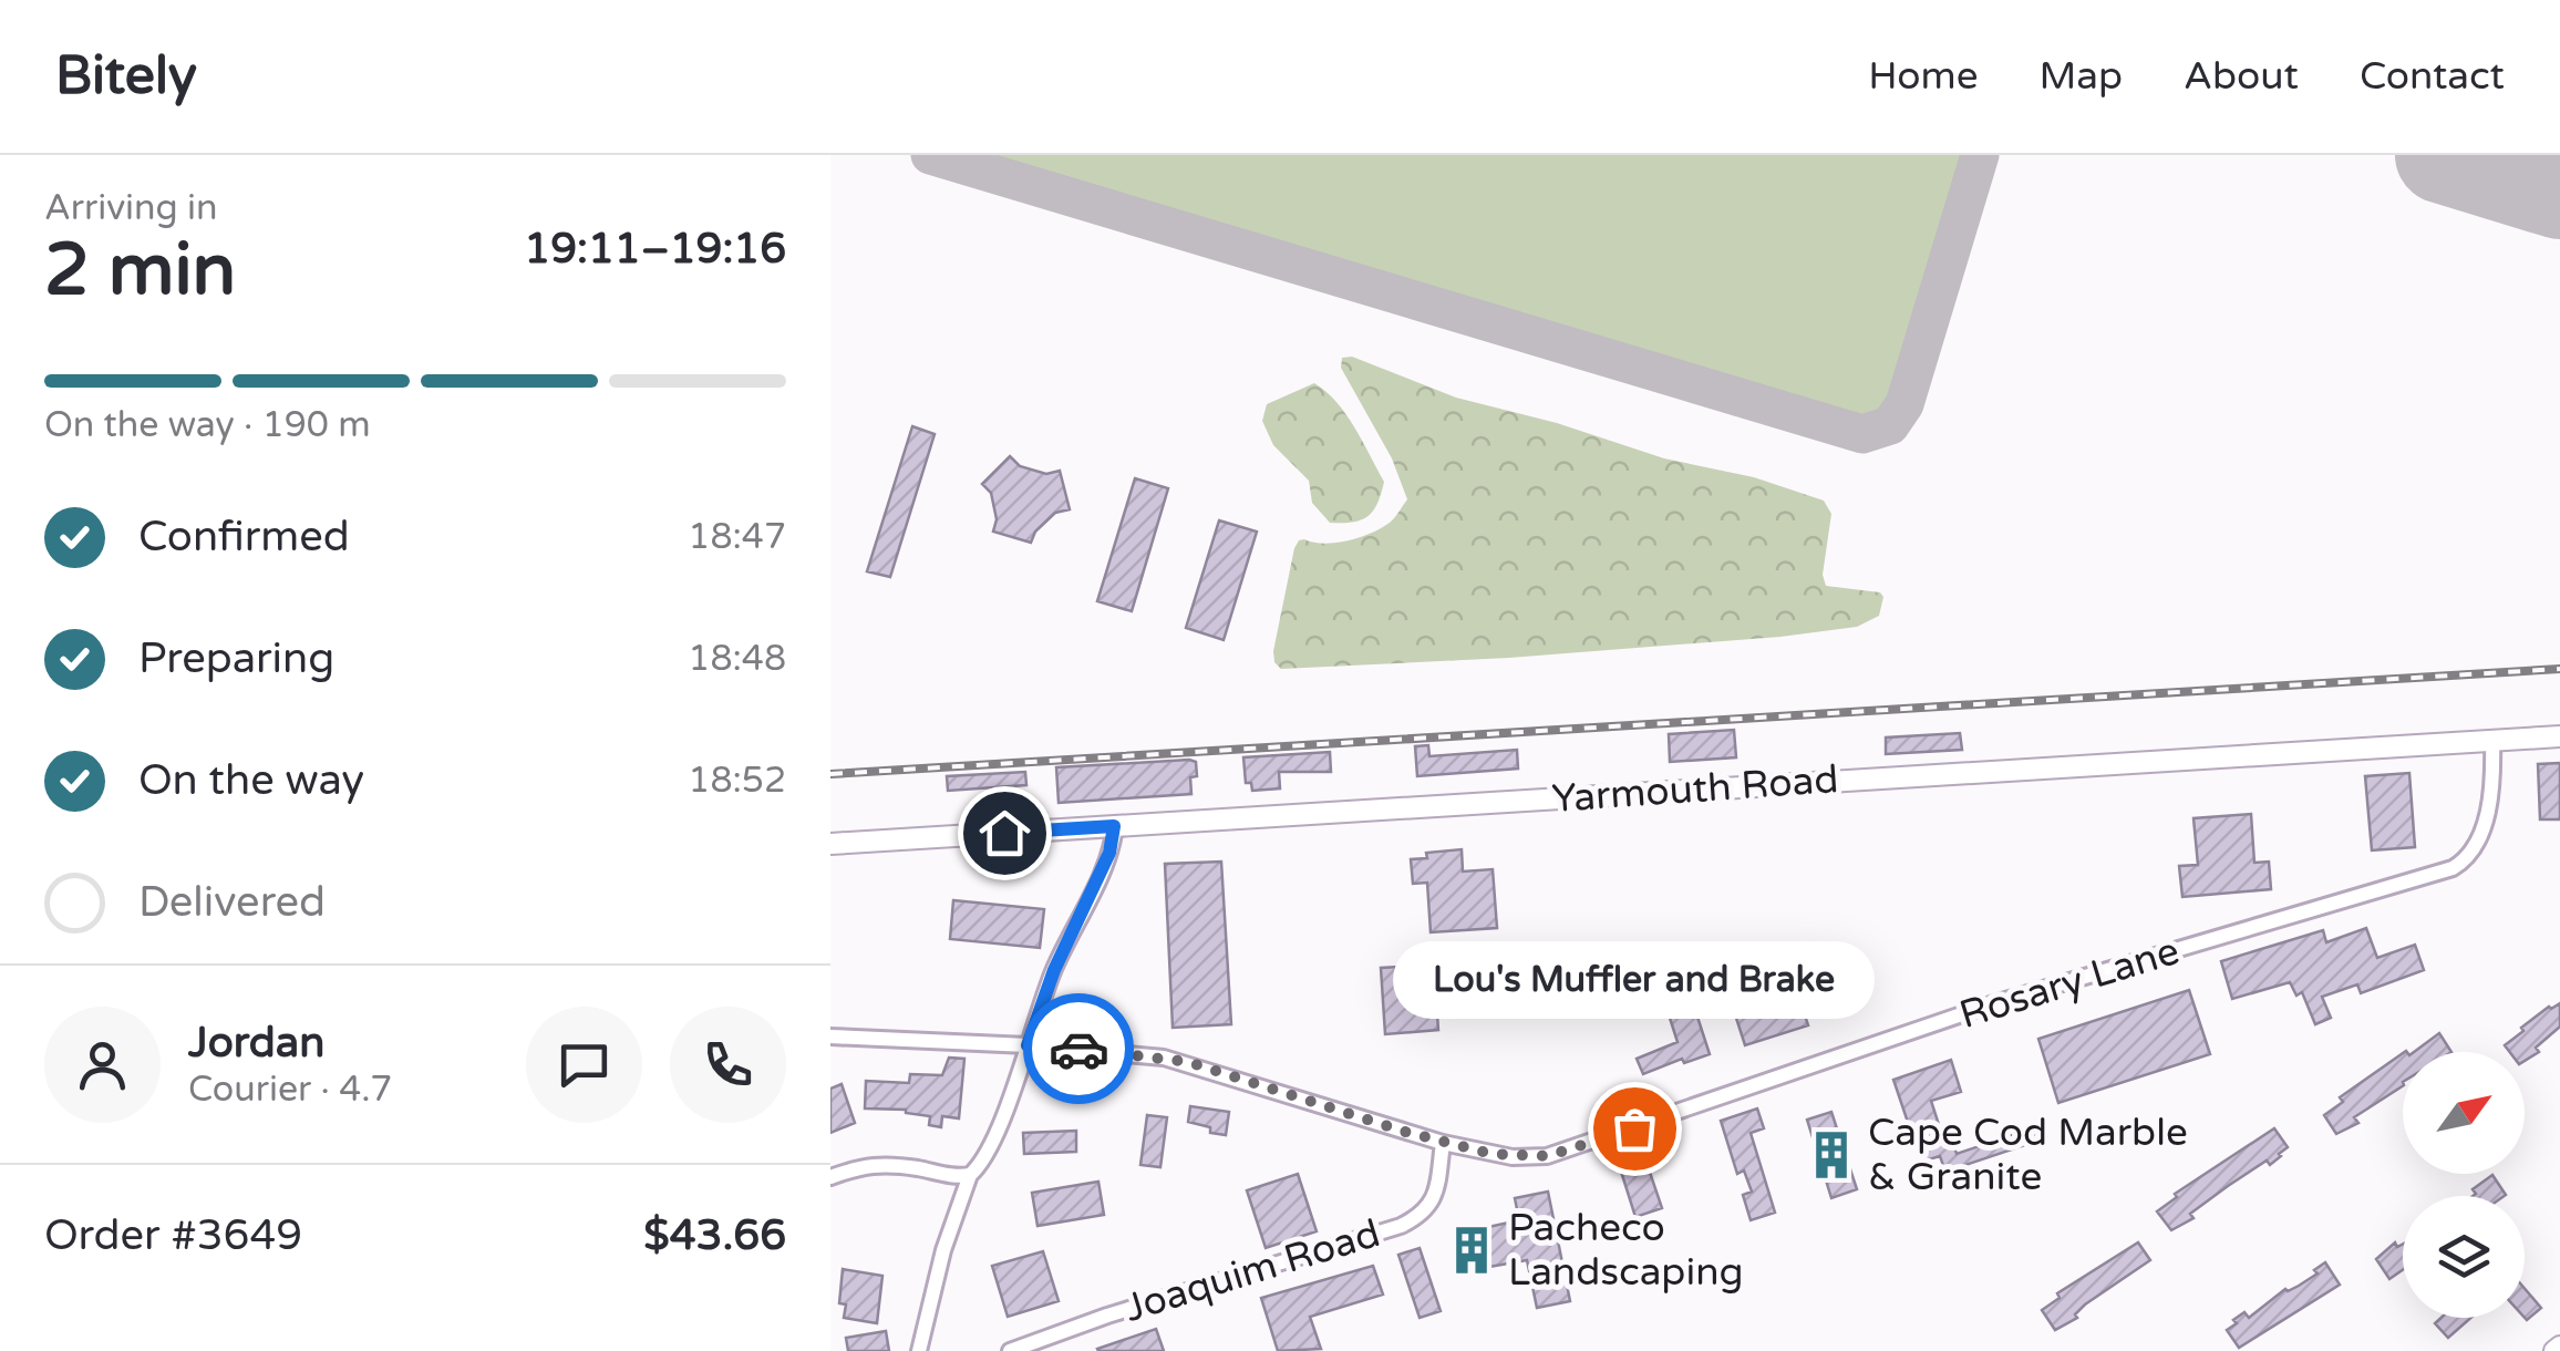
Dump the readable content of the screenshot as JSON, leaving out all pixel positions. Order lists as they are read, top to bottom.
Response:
{
  "streets": {
    "main road": ["Yarmouth Road"],
    "street": ["Rosary Lane", "Joaquim Road"]
  },
  "crossings": [
    ["Yarmouth Road", "Rosary Lane"],
    ["Rosary Lane", "Joaquim Road"]
  ],
  "places": {
    "other": ["Lou's Muffler and Brake"],
    "building": ["Cape Cod Marble & Granite", "Pacheco Landscaping"]
  },
  "north": "top right",
  "page": {
    "header": "Bitely",
    "nav": [
      "Home",
      "Map",
      "About",
      "Contact"
    ],
    "heading": ["2 min", "Arriving in", "19:11–19:16"],
    "panel": [
      "Jordan",
      "Courier · 4.7",
      "Order #3649",
      "$43.66"
    ],
    "bar": "On the way · 190 m",
    "list": [
      ["Confirmed", "18:47"],
      ["Preparing", "18:48"],
      ["On the way", "18:52"],
      "Delivered"
    ],
    "bubble": "Lou's Muffler and Brake"
  }
}
